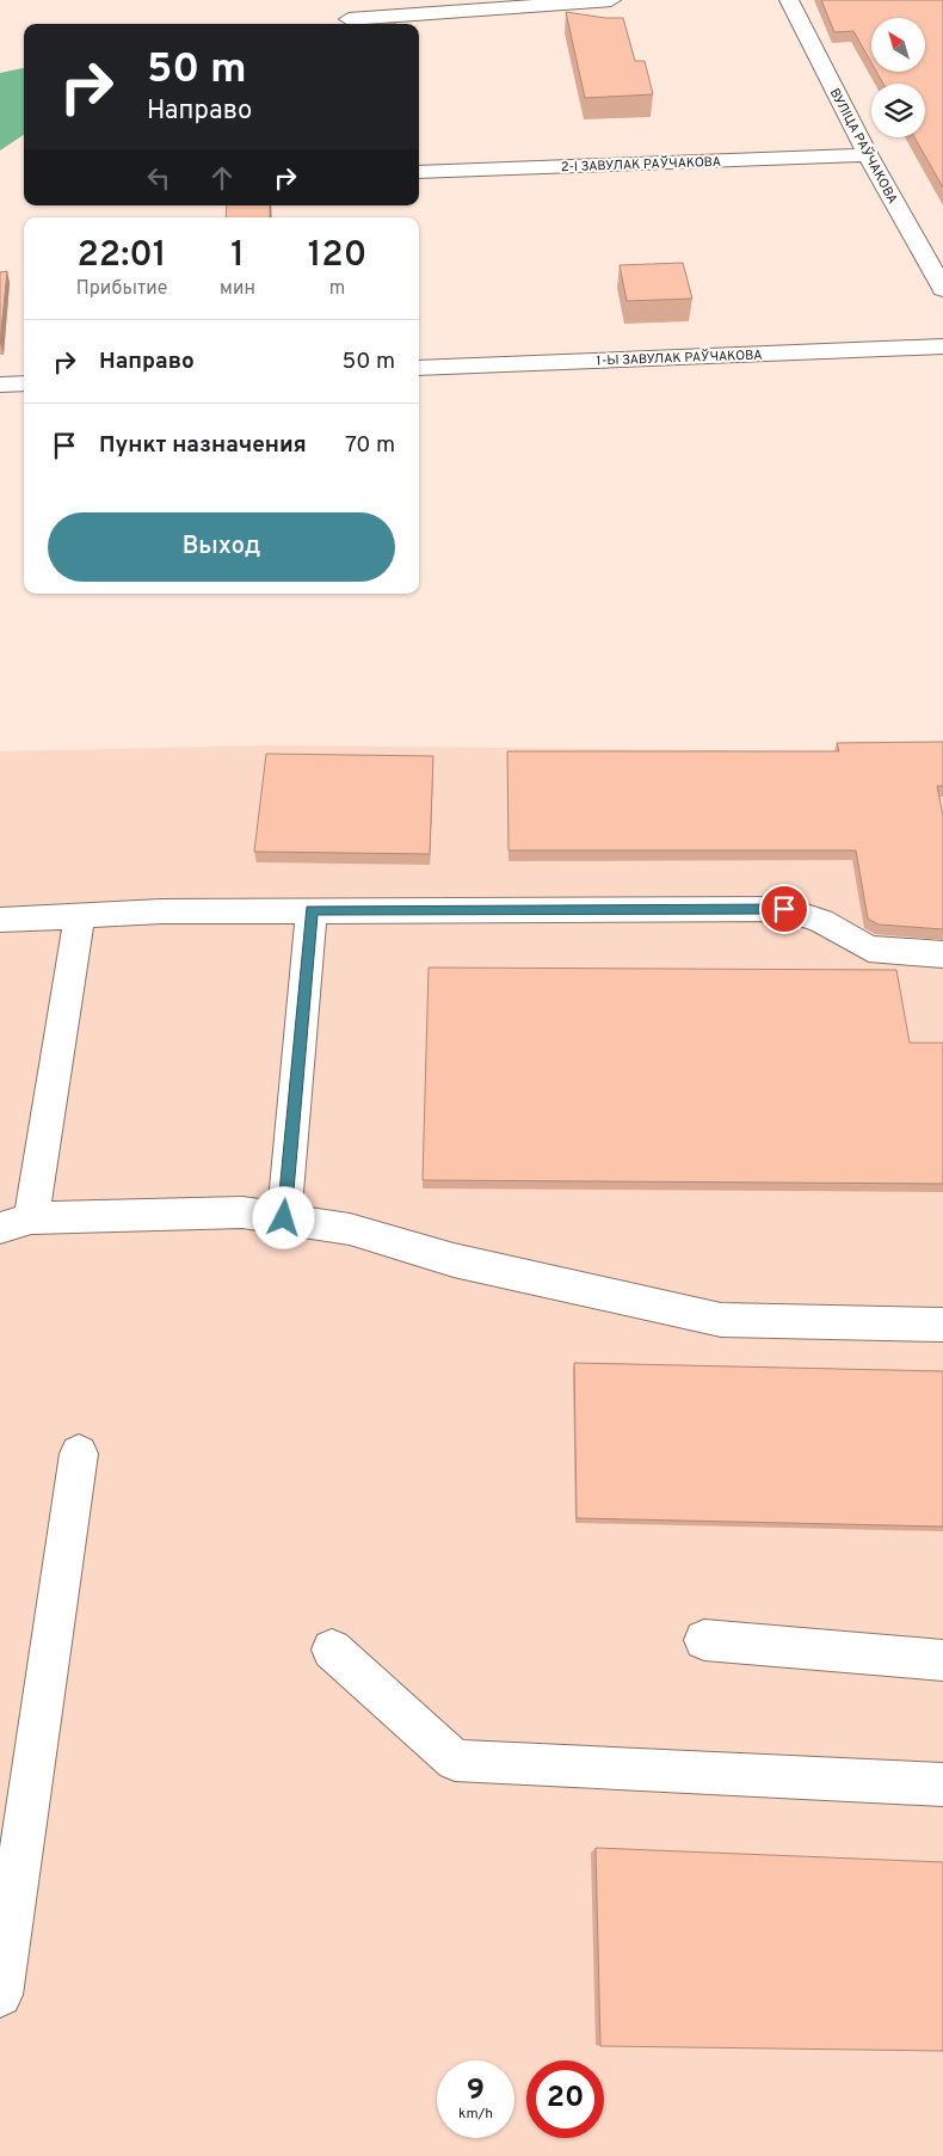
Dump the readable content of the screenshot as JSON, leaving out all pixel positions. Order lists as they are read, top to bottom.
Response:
{
  "streets": {
    "street": ["ВУЛІЦА РАЎЧАКОВА", "2-І ЗАВУЛАК РАЎЧАКОВА", "1-Ы ЗАВУЛАК РАЎЧАКОВА"]
  },
  "crossings": [
    ["ВУЛІЦА РАЎЧАКОВА", "2-І ЗАВУЛАК РАЎЧАКОВА"]
  ],
  "north": "top left",
  "page": {
    "turn": ["50 m", "Направо"],
    "eta": [
      "22:01",
      "Прибытие",
      "1",
      "мин",
      "120",
      "m"
    ],
    "list": [
      {
        "name": "Направо",
        "value": "50 m"
      },
      {
        "name": "Пункт назначения",
        "value": "70 m"
      }
    ],
    "buttons": "Выход",
    "speed": "9 km/h",
    "limit": "20"
  }
}
